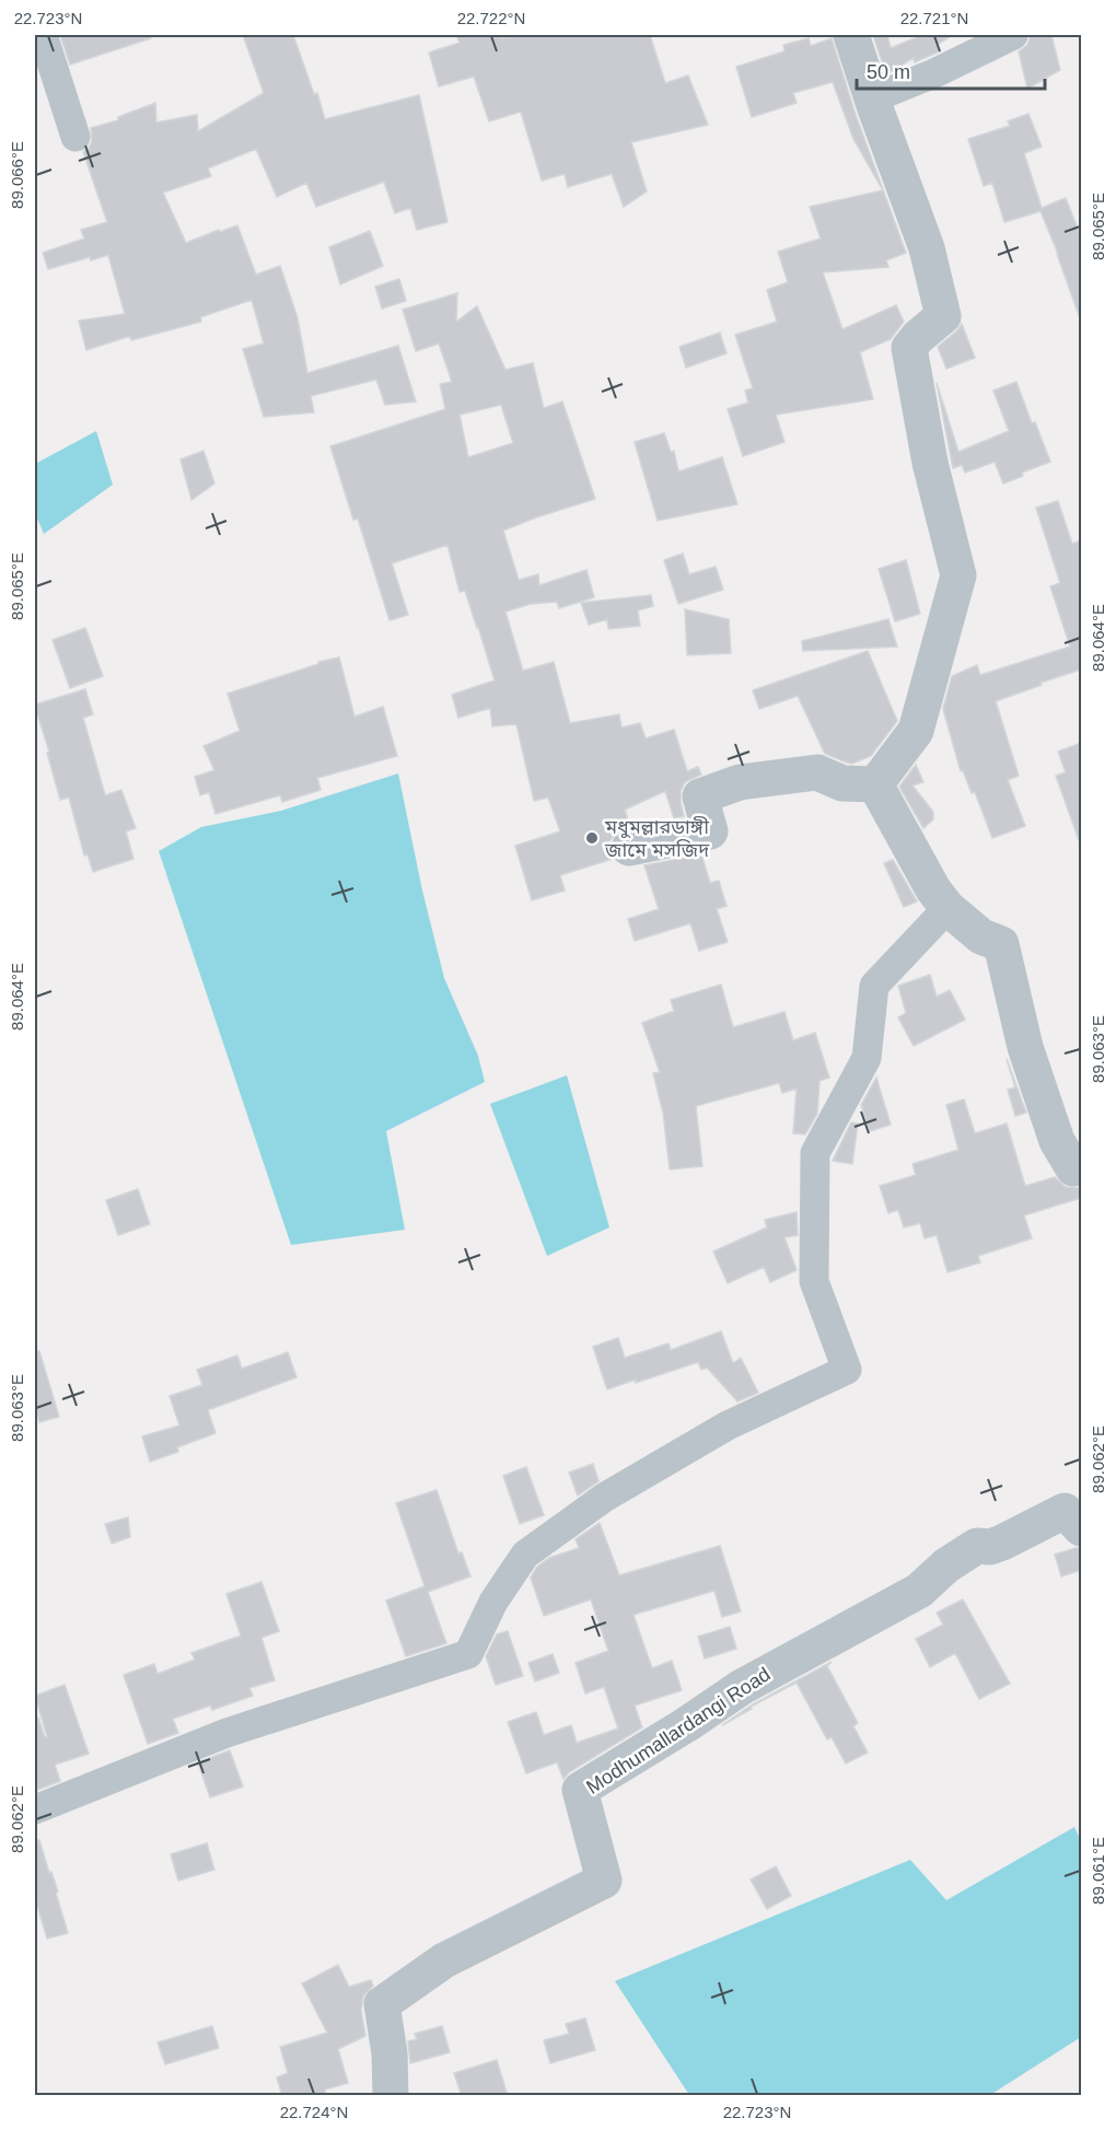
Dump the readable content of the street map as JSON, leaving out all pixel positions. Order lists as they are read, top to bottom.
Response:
{
  "streets": {
    "street": ["Modhumallardangi Road"]
  },
  "places": ["মধুমল্লারডাঙ্গী জামে মসজিদ"],
  "scale_bar": "50 m",
  "coordinates": [
    "22.723°N",
    "22.722°N",
    "22.721°N",
    "89.066°E",
    "89.065°E",
    "89.064°E",
    "89.063°E",
    "89.062°E",
    "89.061°E",
    "22.724°N"
  ]
}
